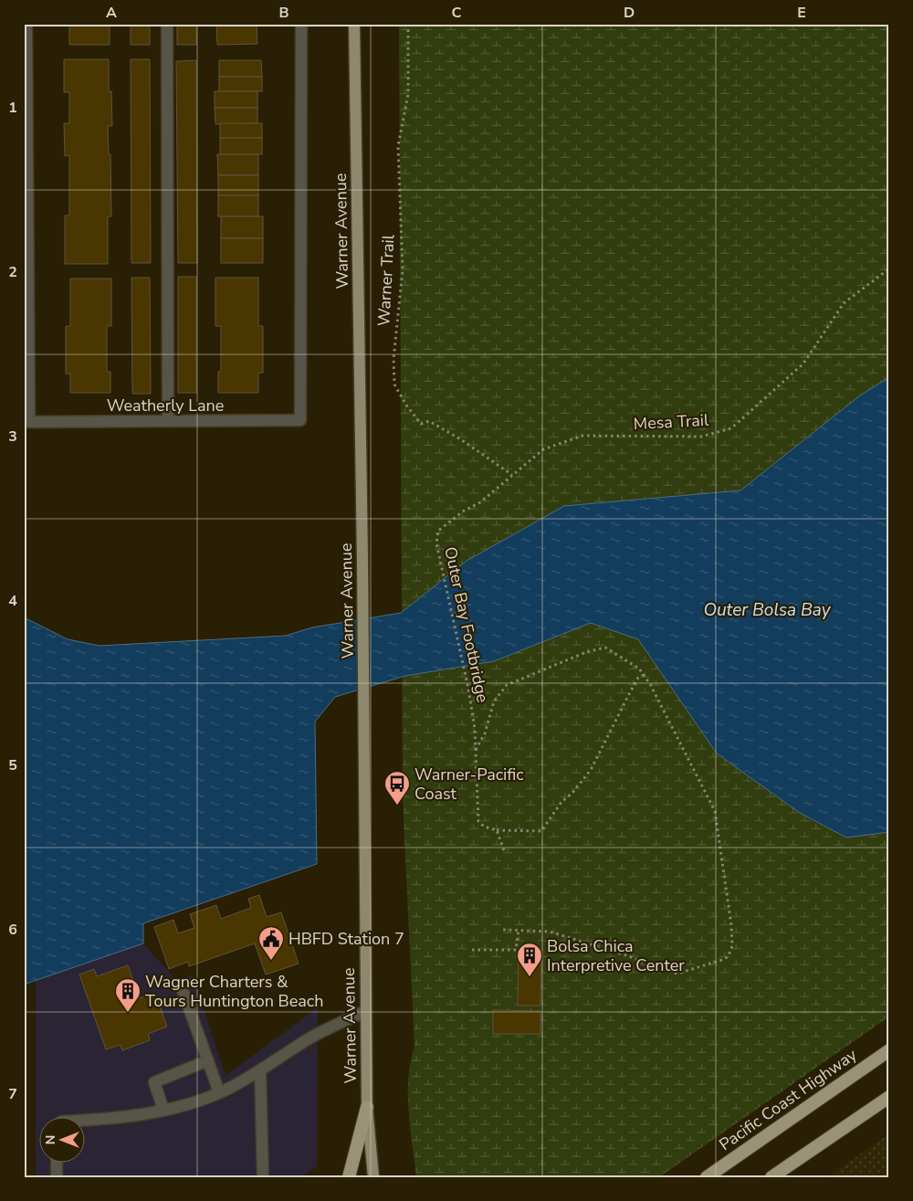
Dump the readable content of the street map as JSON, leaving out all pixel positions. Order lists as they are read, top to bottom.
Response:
{
  "streets": {
    "highway": ["Pacific Coast Highway"],
    "main road": ["Warner Avenue"],
    "street": ["Weatherly Lane"],
    "path": ["Warner Trail", "Mesa Trail", "Outer Bay Footbridge"]
  },
  "crossings": [
    ["Warner Trail", "Mesa Trail"],
    ["Mesa Trail", "Outer Bay Footbridge"]
  ],
  "water": ["Outer Bolsa Bay"],
  "places": {
    "bus stop": ["Warner-Pacific Coast"],
    "public building": ["HBFD Station 7"],
    "building": ["Bolsa Chica Interpretive Center", "Wagner Charters & Tours Huntington Beach"]
  },
  "north": "left",
  "grid": {
    "columns": [
      "A",
      "B",
      "C",
      "D",
      "E"
    ],
    "rows": [
      "1",
      "2",
      "3",
      "4",
      "5",
      "6",
      "7"
    ]
  }
}
